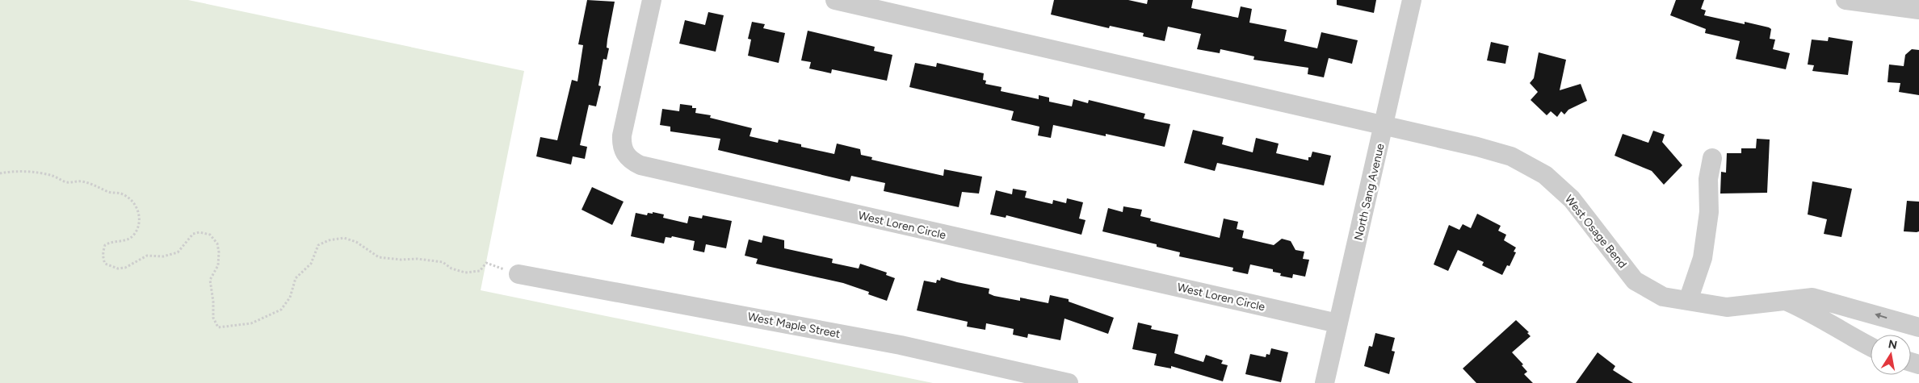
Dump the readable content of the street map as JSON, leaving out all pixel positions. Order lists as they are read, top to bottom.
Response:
{
  "streets": {
    "street": [
      "North Sang Avenue",
      "West Loren Circle",
      "West Osage Bend",
      "West Maple Street"
    ]
  },
  "crossings": [
    ["North Sang Avenue", "West Loren Circle"],
    ["North Sang Avenue", "West Osage Bend"]
  ],
  "north": "top"
}
